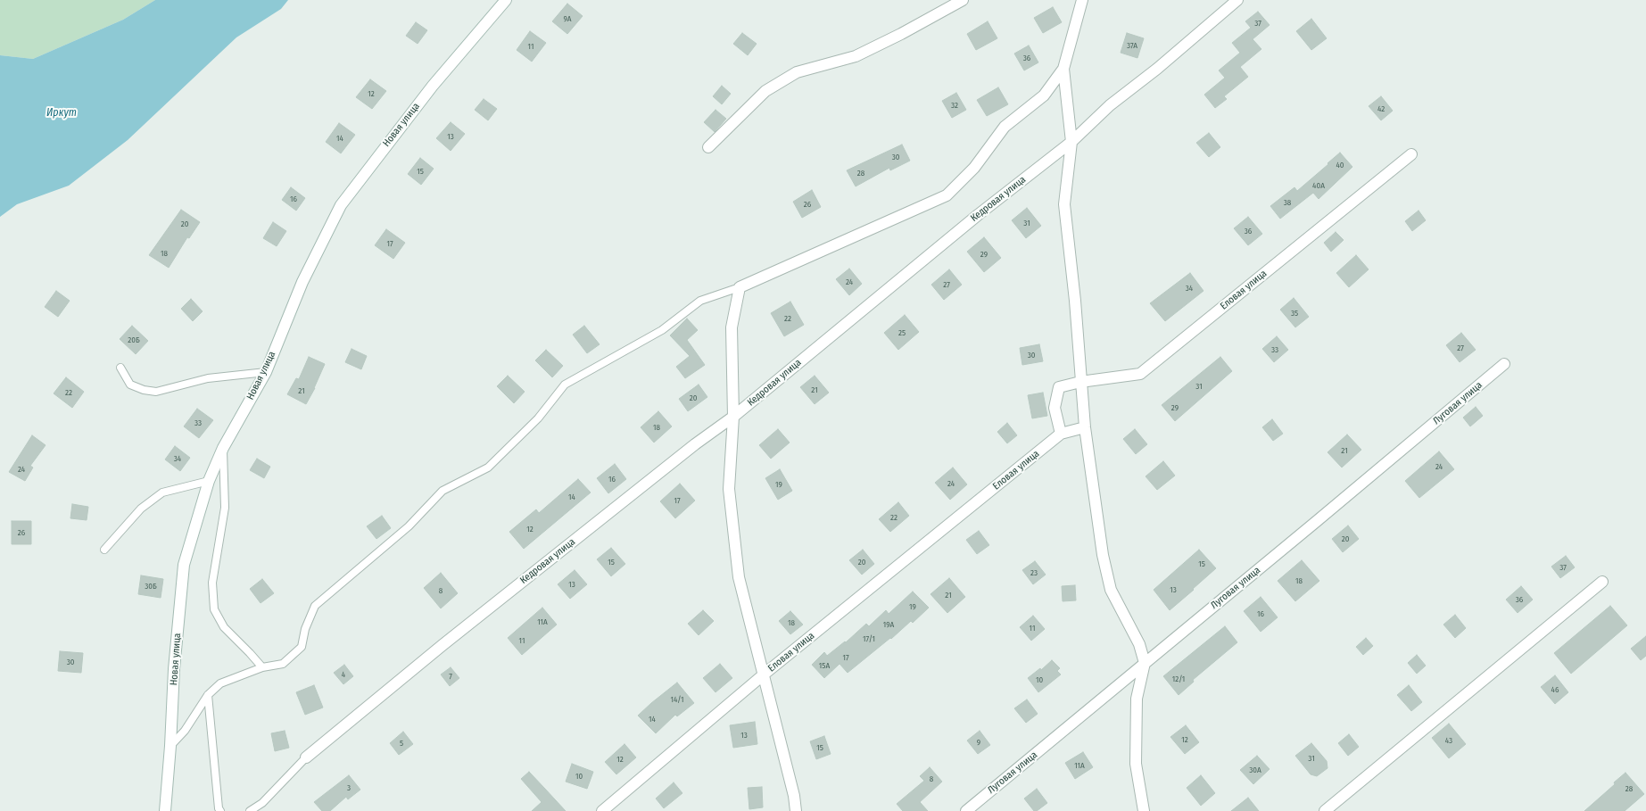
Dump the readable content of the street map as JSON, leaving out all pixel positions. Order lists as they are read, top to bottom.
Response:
{
  "streets": {
    "street": [
      "Новая улица",
      "Кедровая улица",
      "Еловая улица",
      "Луговая улица"
    ]
  },
  "water": ["Иркут"],
  "house_numbers": [
    "9А",
    "37",
    "37А",
    "11",
    "36",
    "12",
    "32",
    "42",
    "13",
    "14",
    "30",
    "40",
    "15",
    "28",
    "40А",
    "16",
    "38",
    "26",
    "31",
    "20",
    "36",
    "17",
    "18",
    "29",
    "24",
    "27",
    "34",
    "35",
    "22",
    "25",
    "20Б",
    "27",
    "33",
    "30",
    "31",
    "21",
    "21",
    "22",
    "20",
    "29",
    "33",
    "18",
    "21",
    "34",
    "24",
    "24",
    "16",
    "24",
    "19",
    "14",
    "17",
    "22",
    "12",
    "26",
    "20",
    "15",
    "20",
    "15",
    "37",
    "23",
    "18",
    "13",
    "30Б",
    "13",
    "8",
    "21",
    "36",
    "19",
    "16",
    "11А",
    "18",
    "19А",
    "11",
    "17/1",
    "11",
    "17",
    "30",
    "15А",
    "4",
    "7",
    "12/1",
    "10",
    "46",
    "14/1",
    "14",
    "13",
    "12",
    "43",
    "9",
    "5",
    "15",
    "31",
    "12",
    "11А",
    "30А",
    "10",
    "8",
    "3",
    "28"
  ]
}
